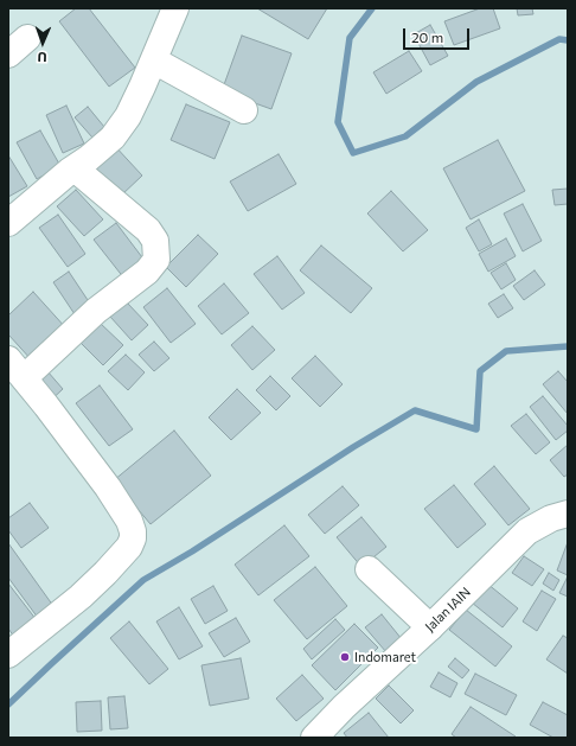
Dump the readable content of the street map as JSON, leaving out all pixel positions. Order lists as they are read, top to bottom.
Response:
{
  "streets": {
    "street": ["Jalan IAIN"]
  },
  "places": ["Indomaret"],
  "scale_bar": "20 m",
  "north": "bottom"
}
